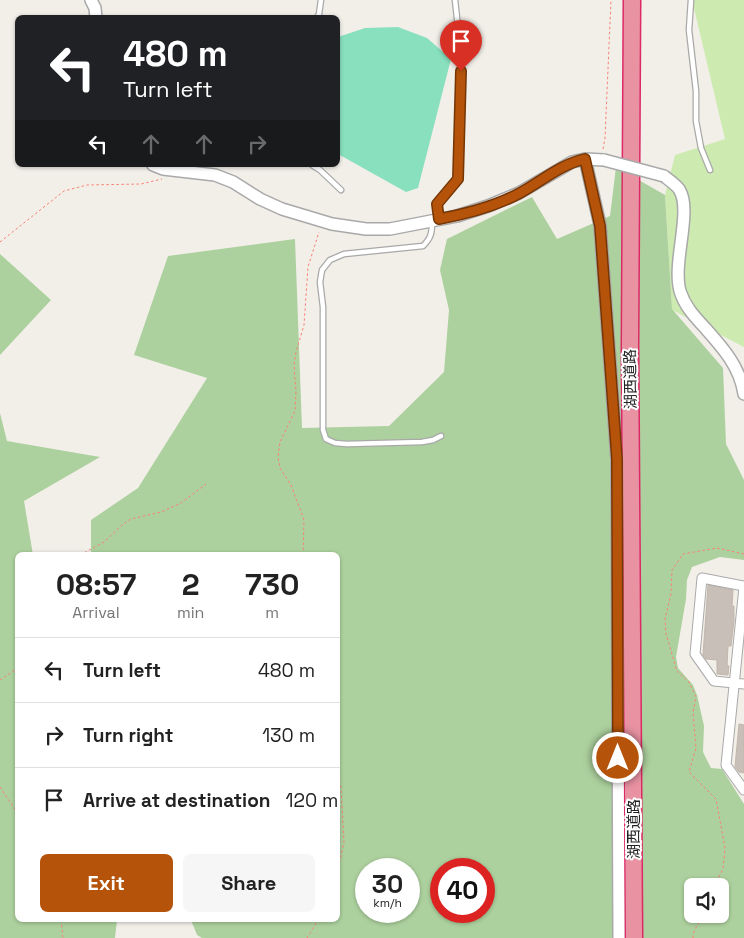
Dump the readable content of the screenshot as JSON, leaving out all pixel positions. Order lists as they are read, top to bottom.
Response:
{
  "streets": {
    "highway": ["湖西道路"]
  },
  "page": {
    "turn": ["480 m", "Turn left"],
    "eta": [
      "08:57",
      "Arrival",
      "2",
      "min",
      "730",
      "m"
    ],
    "list": [
      {
        "name": "Turn left",
        "value": "480 m"
      },
      {
        "name": "Turn right",
        "value": "130 m"
      },
      {
        "name": "Arrive at destination",
        "value": "120 m"
      }
    ],
    "buttons": ["Exit", "Share"],
    "speed": "30 km/h",
    "limit": "40"
  }
}
